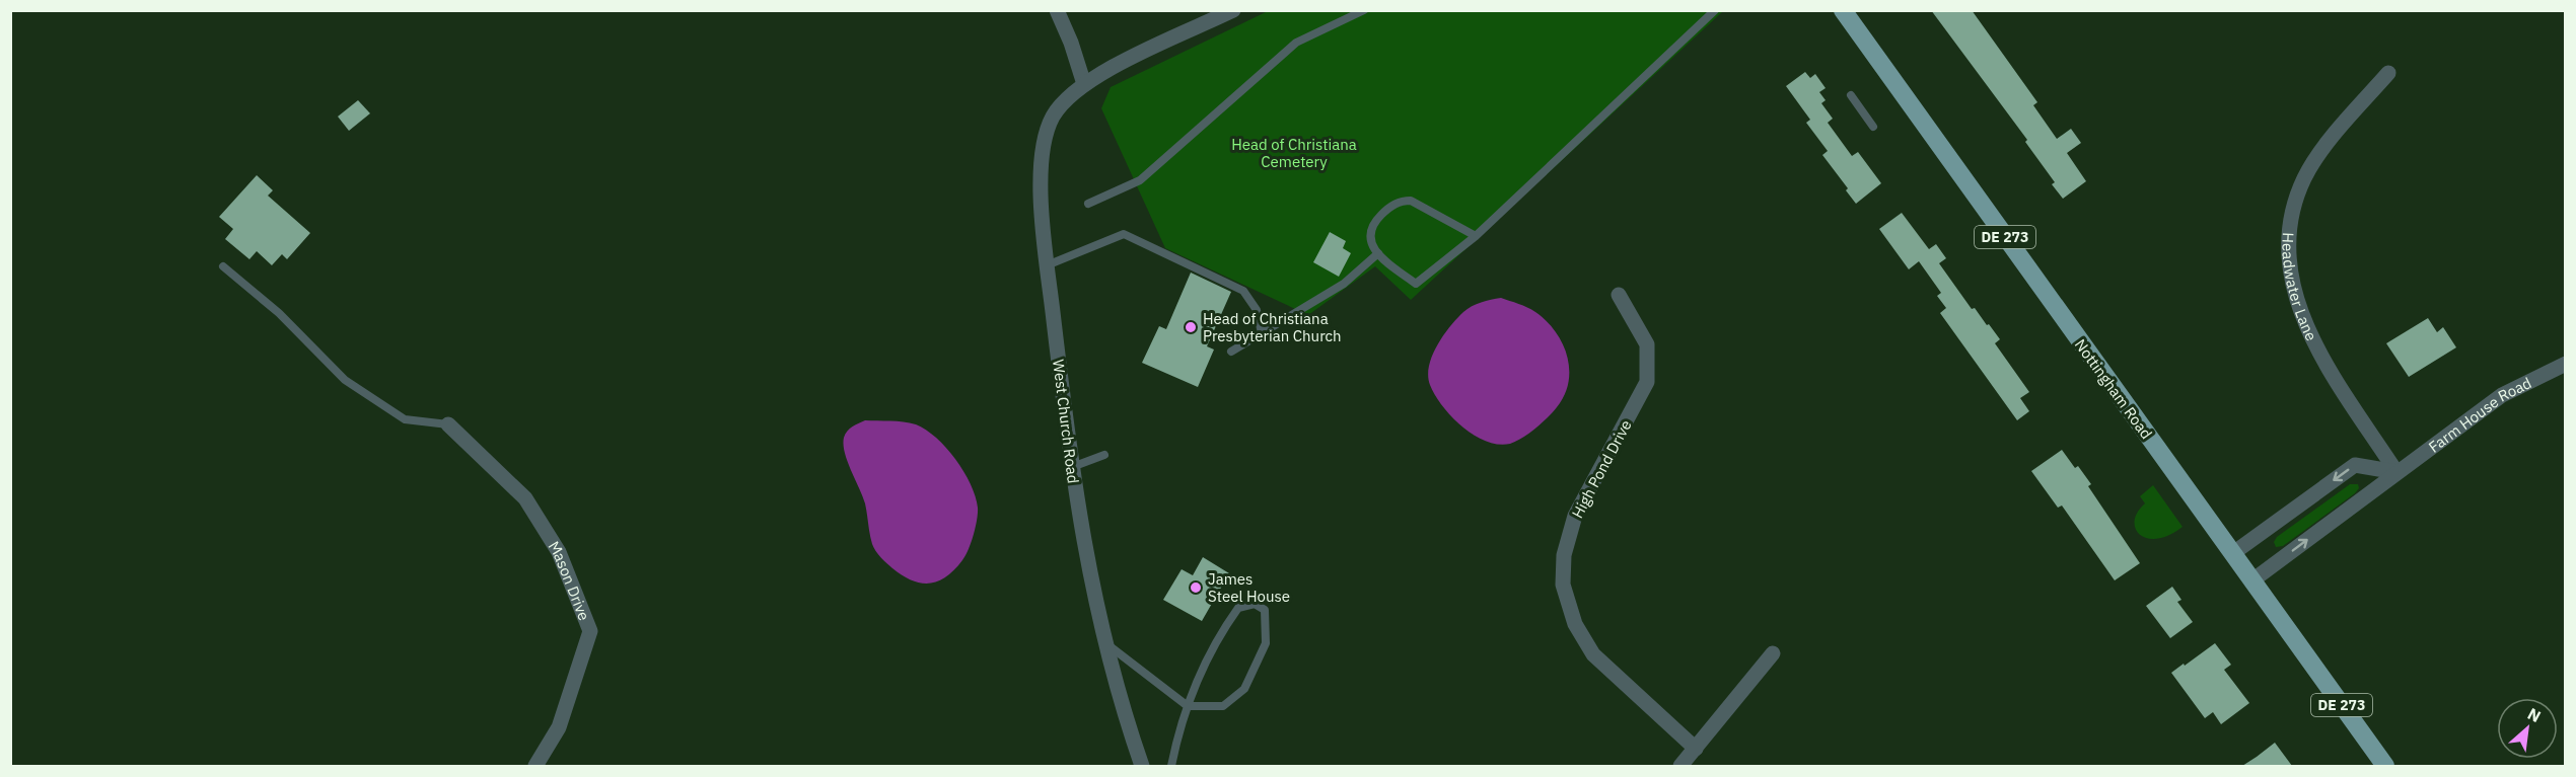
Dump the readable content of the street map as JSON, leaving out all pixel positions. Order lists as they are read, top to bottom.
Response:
{
  "streets": {
    "main road": ["DE 273", "Nottingham Road"],
    "street": [
      "Headwater Lane",
      "Farm House Road",
      "West Church Road",
      "High Pond Drive",
      "Mason Drive"
    ]
  },
  "crossings": [
    ["Headwater Lane", "Farm House Road"],
    ["Nottingham Road", "Farm House Road"]
  ],
  "parks": ["Head of Christiana Cemetery"],
  "places": ["Head of Christiana Presbyterian Church", "James Steel House"],
  "north": "top right"
}
